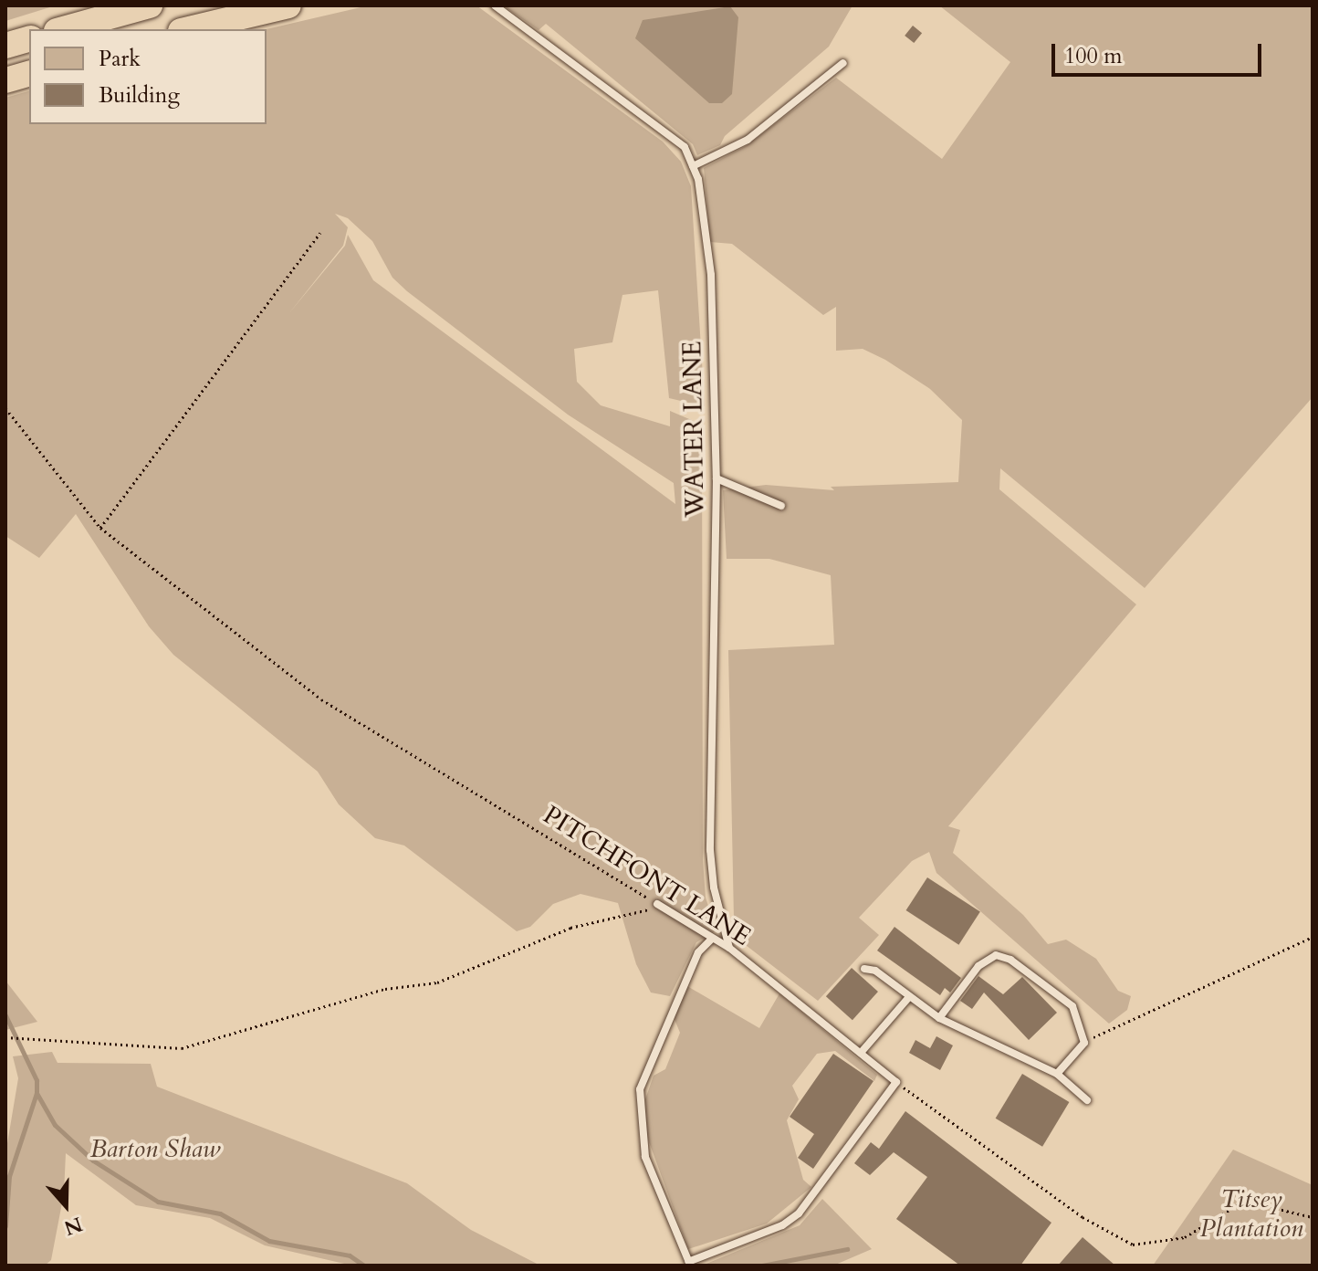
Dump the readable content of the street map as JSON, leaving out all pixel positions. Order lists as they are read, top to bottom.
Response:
{
  "streets": {
    "lane": ["WATER LANE", "PITCHFONT LANE"]
  },
  "crossings": [
    ["WATER LANE", "PITCHFONT LANE"]
  ],
  "parks": ["Barton Shaw", "Titsey Plantation"],
  "legend": ["Park", "Building"],
  "scale_bar": "100 m",
  "north": "bottom"
}
